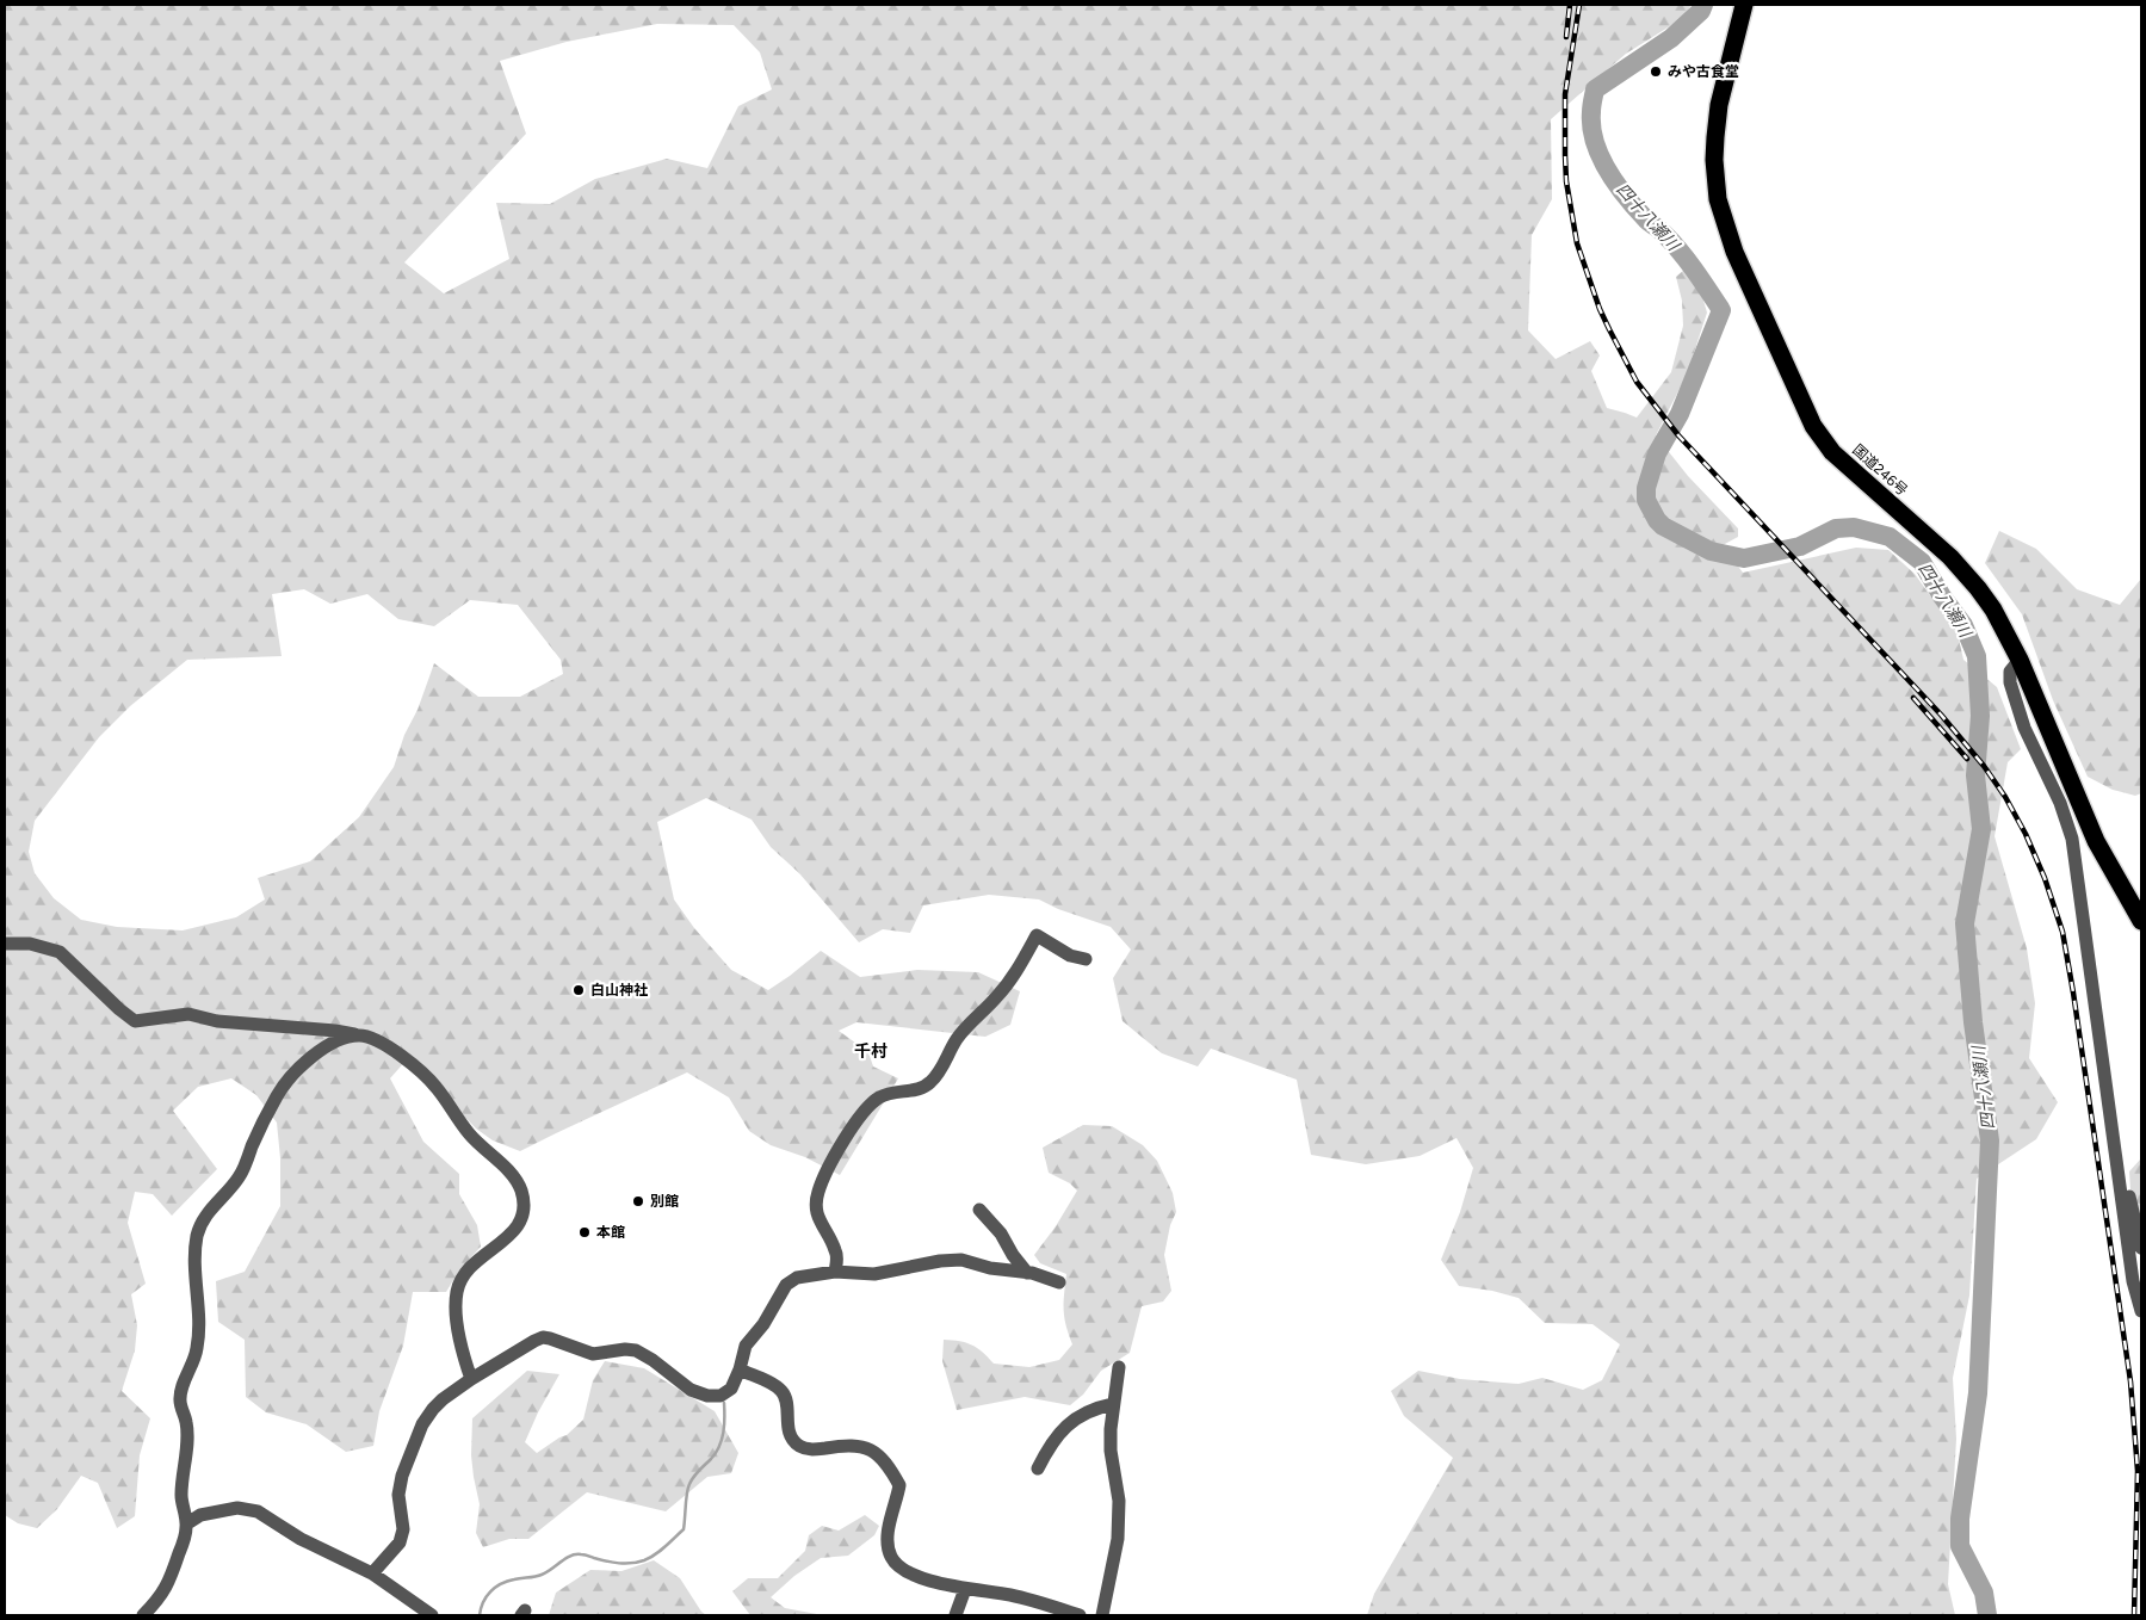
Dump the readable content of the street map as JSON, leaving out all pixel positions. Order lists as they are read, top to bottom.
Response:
{
  "streets": {
    "highway": ["国道246号"]
  },
  "districts": ["千村"],
  "water": ["四十八瀬川"],
  "places": [
    "みや古食堂",
    "白山神社",
    "別館",
    "本館"
  ]
}
